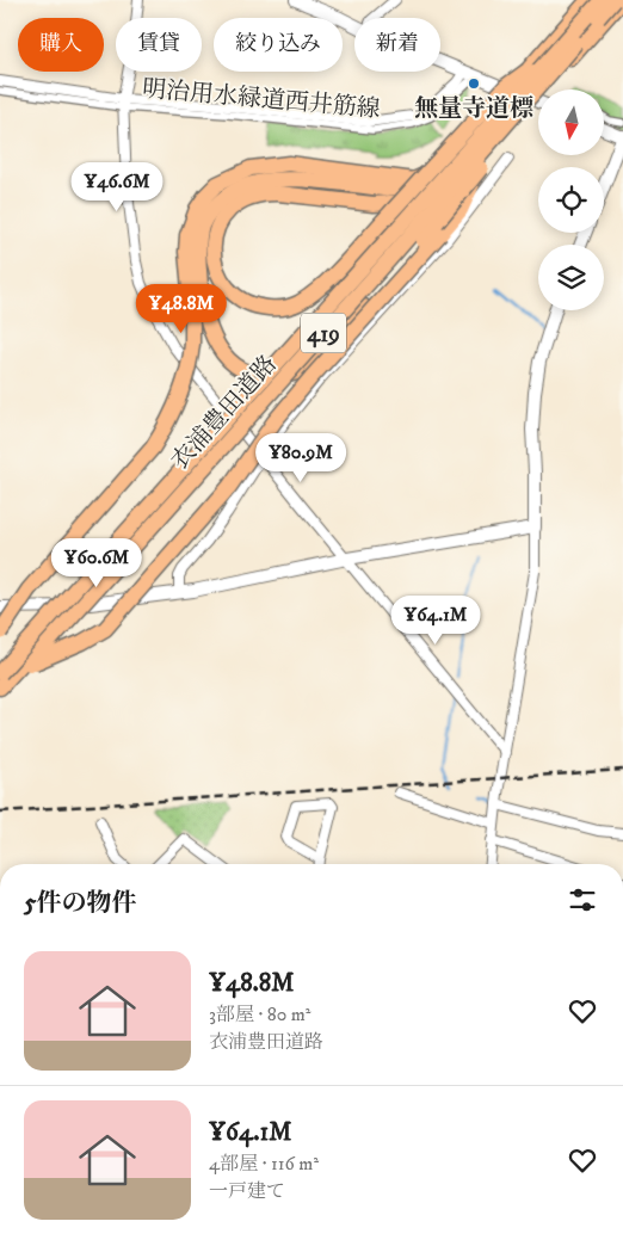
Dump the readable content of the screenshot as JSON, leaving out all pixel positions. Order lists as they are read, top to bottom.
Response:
{
  "streets": {
    "highway": ["419", "衣浦豊田道路"],
    "street": ["明治用水緑道西井筋線"]
  },
  "crossings": [
    ["419", "衣浦豊田道路"]
  ],
  "places": ["無量寺道標"],
  "north": "bottom",
  "page": {
    "chip": [
      "購入",
      "賃貸",
      "絞り込み",
      "新着"
    ],
    "price": [
      "¥46.6M",
      "¥48.8M",
      "¥80.9M",
      "¥60.6M",
      "¥64.1M"
    ],
    "heading": "5件の物件",
    "list": [
      {
        "name": "¥48.8M",
        "note": "3部屋 · 80 m² · 衣浦豊田道路"
      },
      {
        "name": "¥64.1M",
        "note": "4部屋 · 116 m² · 一戸建て"
      }
    ]
  }
}
